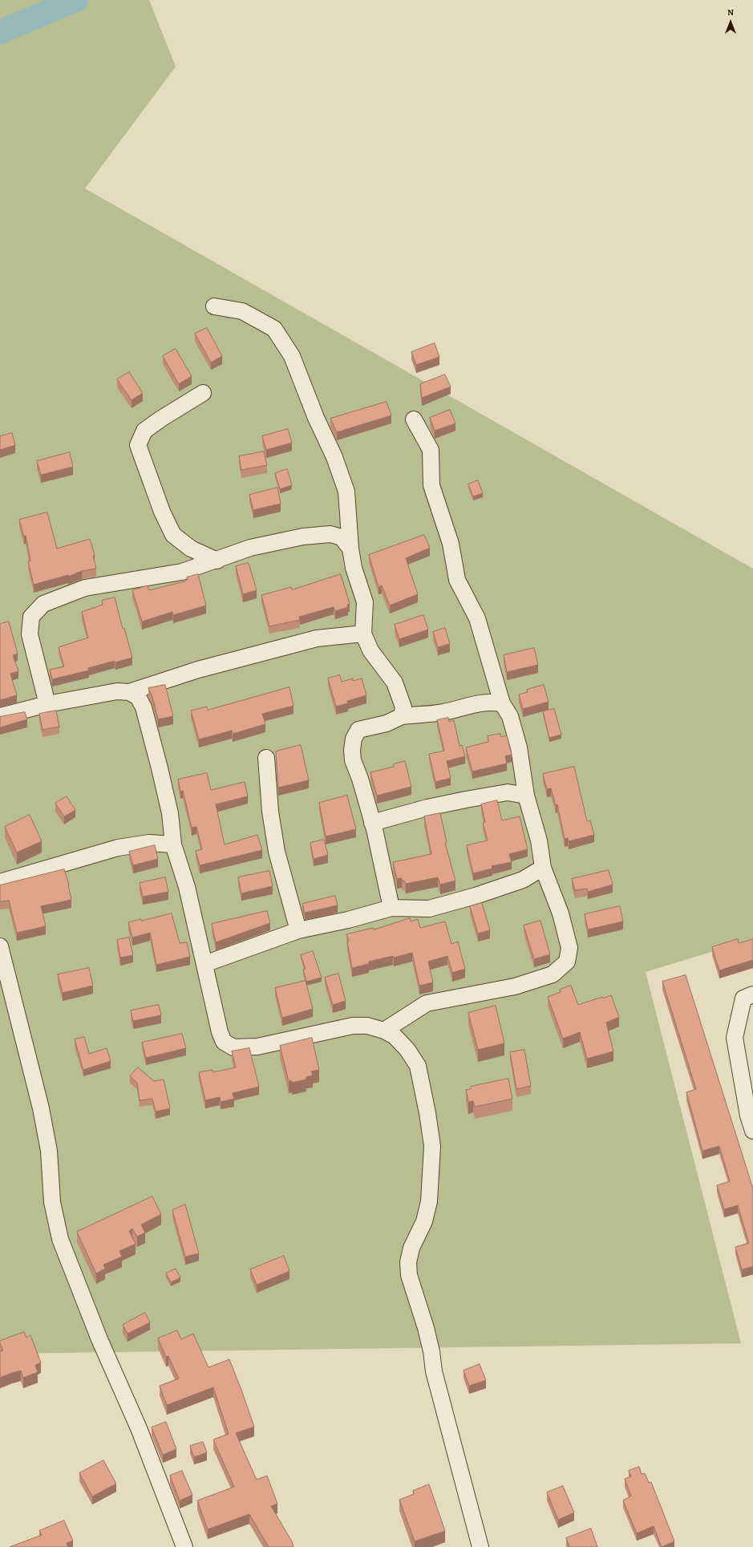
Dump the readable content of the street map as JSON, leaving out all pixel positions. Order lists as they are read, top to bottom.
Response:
{
  "north": "top"
}
